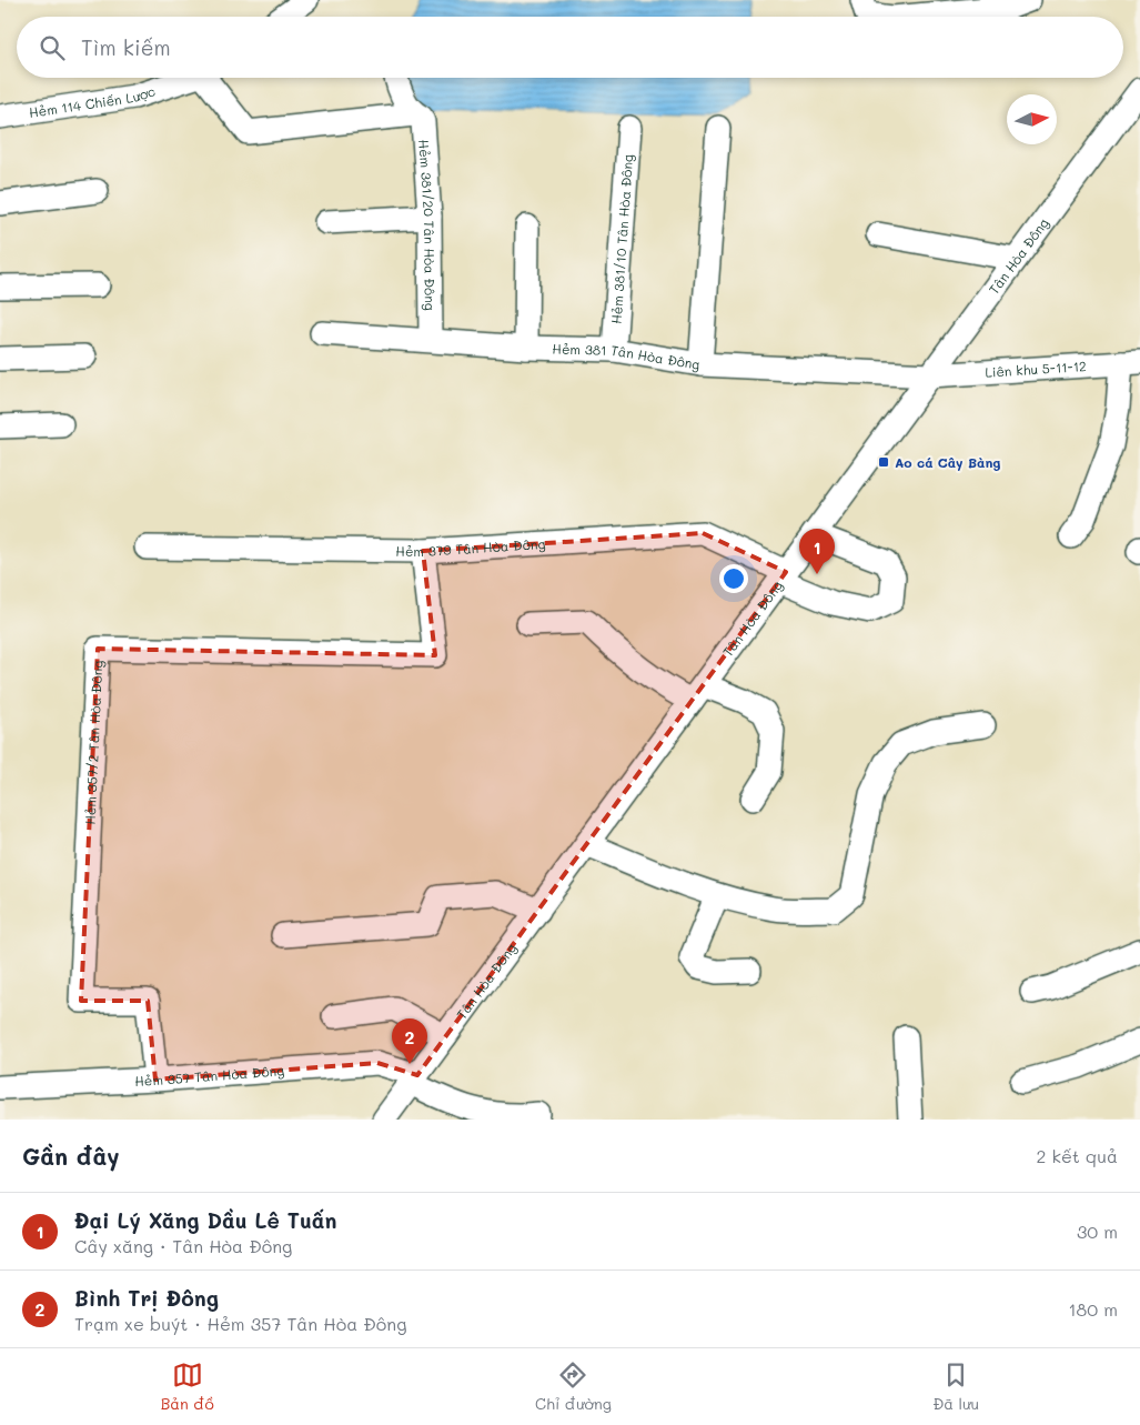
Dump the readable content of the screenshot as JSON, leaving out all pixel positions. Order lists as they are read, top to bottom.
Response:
{
  "streets": {
    "street": [
      "Hẻm 114 Chiến Lược",
      "Hẻm 381/20 Tân Hòa Đông",
      "Hẻm 381/10 Tân Hòa Đông",
      "Tân Hòa Đông",
      "Hẻm 381 Tân Hòa Đông",
      "Liên khu 5-11-12",
      "Hẻm 379 Tân Hòa Đông",
      "Hẻm 357/2 Tân Hòa Đông",
      "Hẻm 357 Tân Hòa Đông"
    ]
  },
  "crossings": [
    ["Hẻm 381/20 Tân Hòa Đông", "Hẻm 381 Tân Hòa Đông"],
    ["Hẻm 381/10 Tân Hòa Đông", "Hẻm 381 Tân Hòa Đông"],
    ["Tân Hòa Đông", "Hẻm 381 Tân Hòa Đông"],
    ["Tân Hòa Đông", "Liên khu 5-11-12"],
    ["Tân Hòa Đông", "Hẻm 379 Tân Hòa Đông"],
    ["Tân Hòa Đông", "Hẻm 357 Tân Hòa Đông"],
    ["Hẻm 381 Tân Hòa Đông", "Liên khu 5-11-12"],
    ["Hẻm 379 Tân Hòa Đông", "Hẻm 357/2 Tân Hòa Đông"],
    ["Hẻm 357/2 Tân Hòa Đông", "Hẻm 357 Tân Hòa Đông"]
  ],
  "places": {
    "transit": ["Ao cá Cây Bàng"]
  },
  "north": "right",
  "page": {
    "search": "Tìm kiếm",
    "pins": ["1", "2"],
    "heading": ["Gần đây", "2 kết quả"],
    "list": [
      {
        "mark": "1",
        "name": "Đại Lý Xăng Dầu Lê Tuấn",
        "note": "Cây xăng · Tân Hòa Đông",
        "value": "30 m"
      },
      {
        "mark": "2",
        "name": "Bình Trị Đông",
        "note": "Trạm xe buýt · Hẻm 357 Tân Hòa Đông",
        "value": "180 m"
      }
    ],
    "nav": ["Bản đồ", "Chỉ đường", "Đã lưu"]
  }
}
